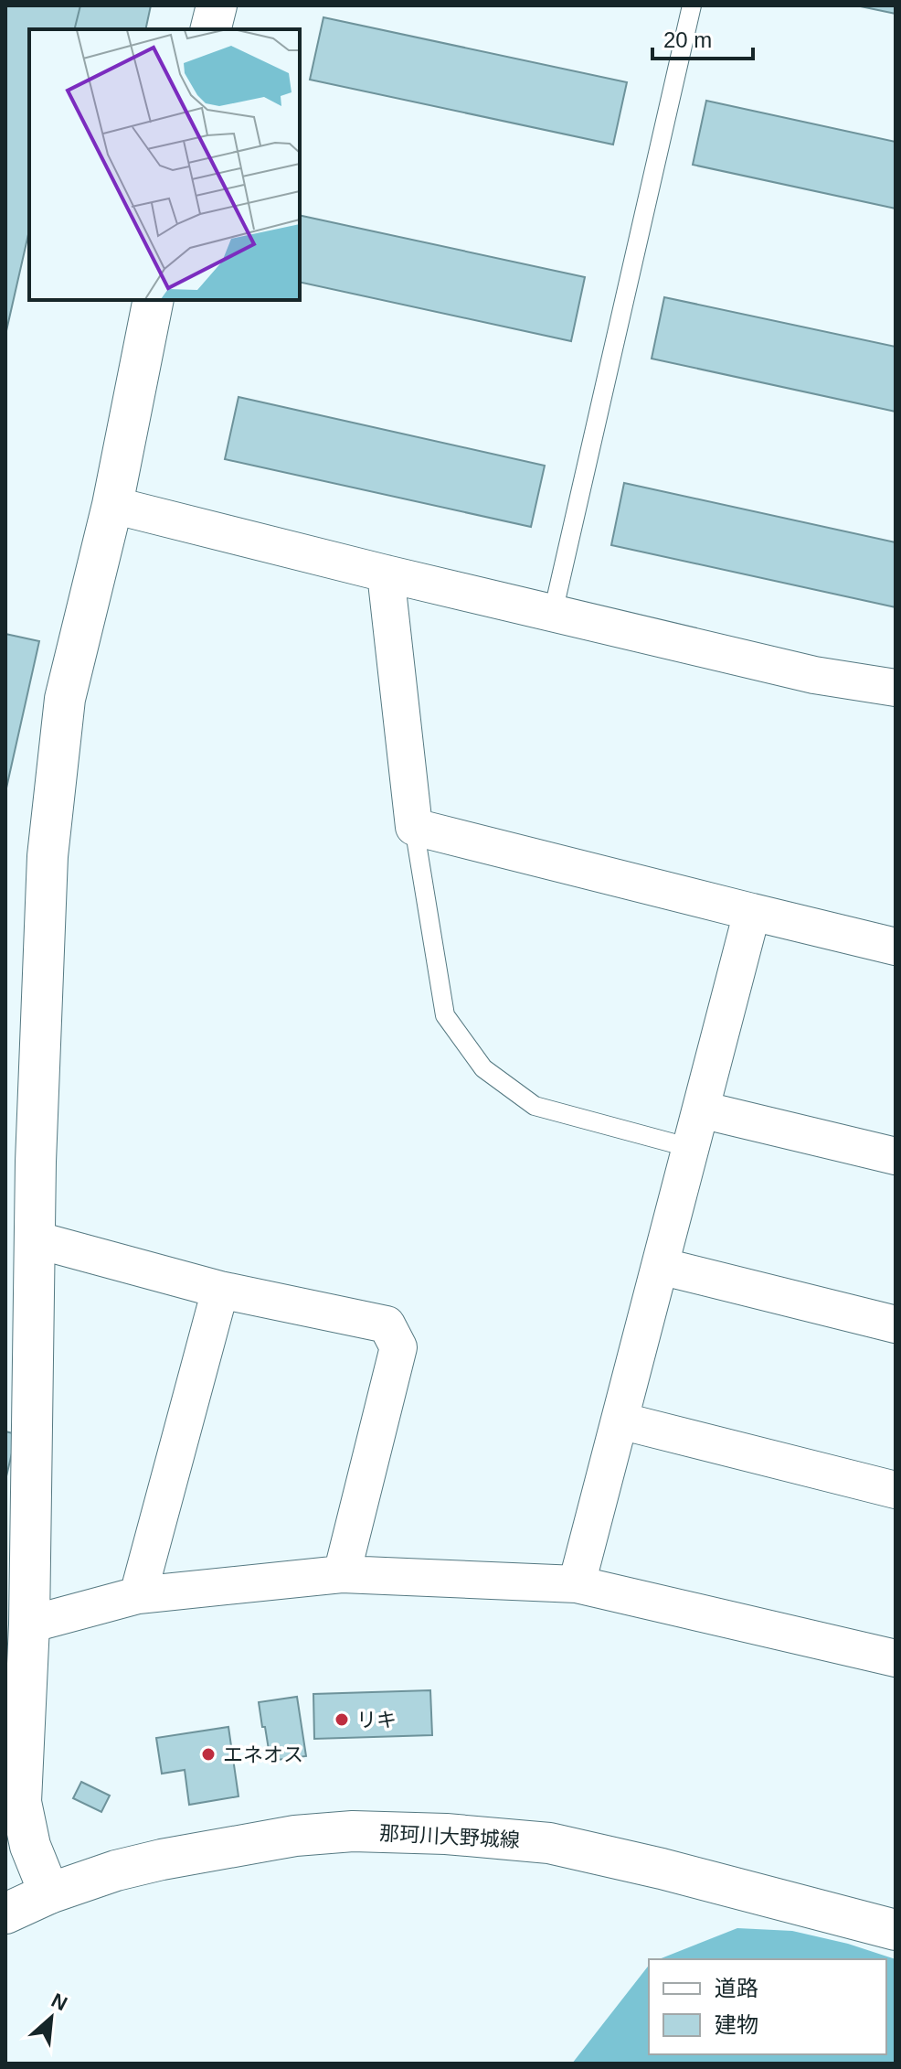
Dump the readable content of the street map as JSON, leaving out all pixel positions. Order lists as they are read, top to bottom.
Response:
{
  "streets": {
    "street": ["那珂川大野城線"]
  },
  "places": ["リキ", "エネオス"],
  "legend": ["道路", "建物"],
  "scale_bar": "20 m",
  "north": "top right"
}
